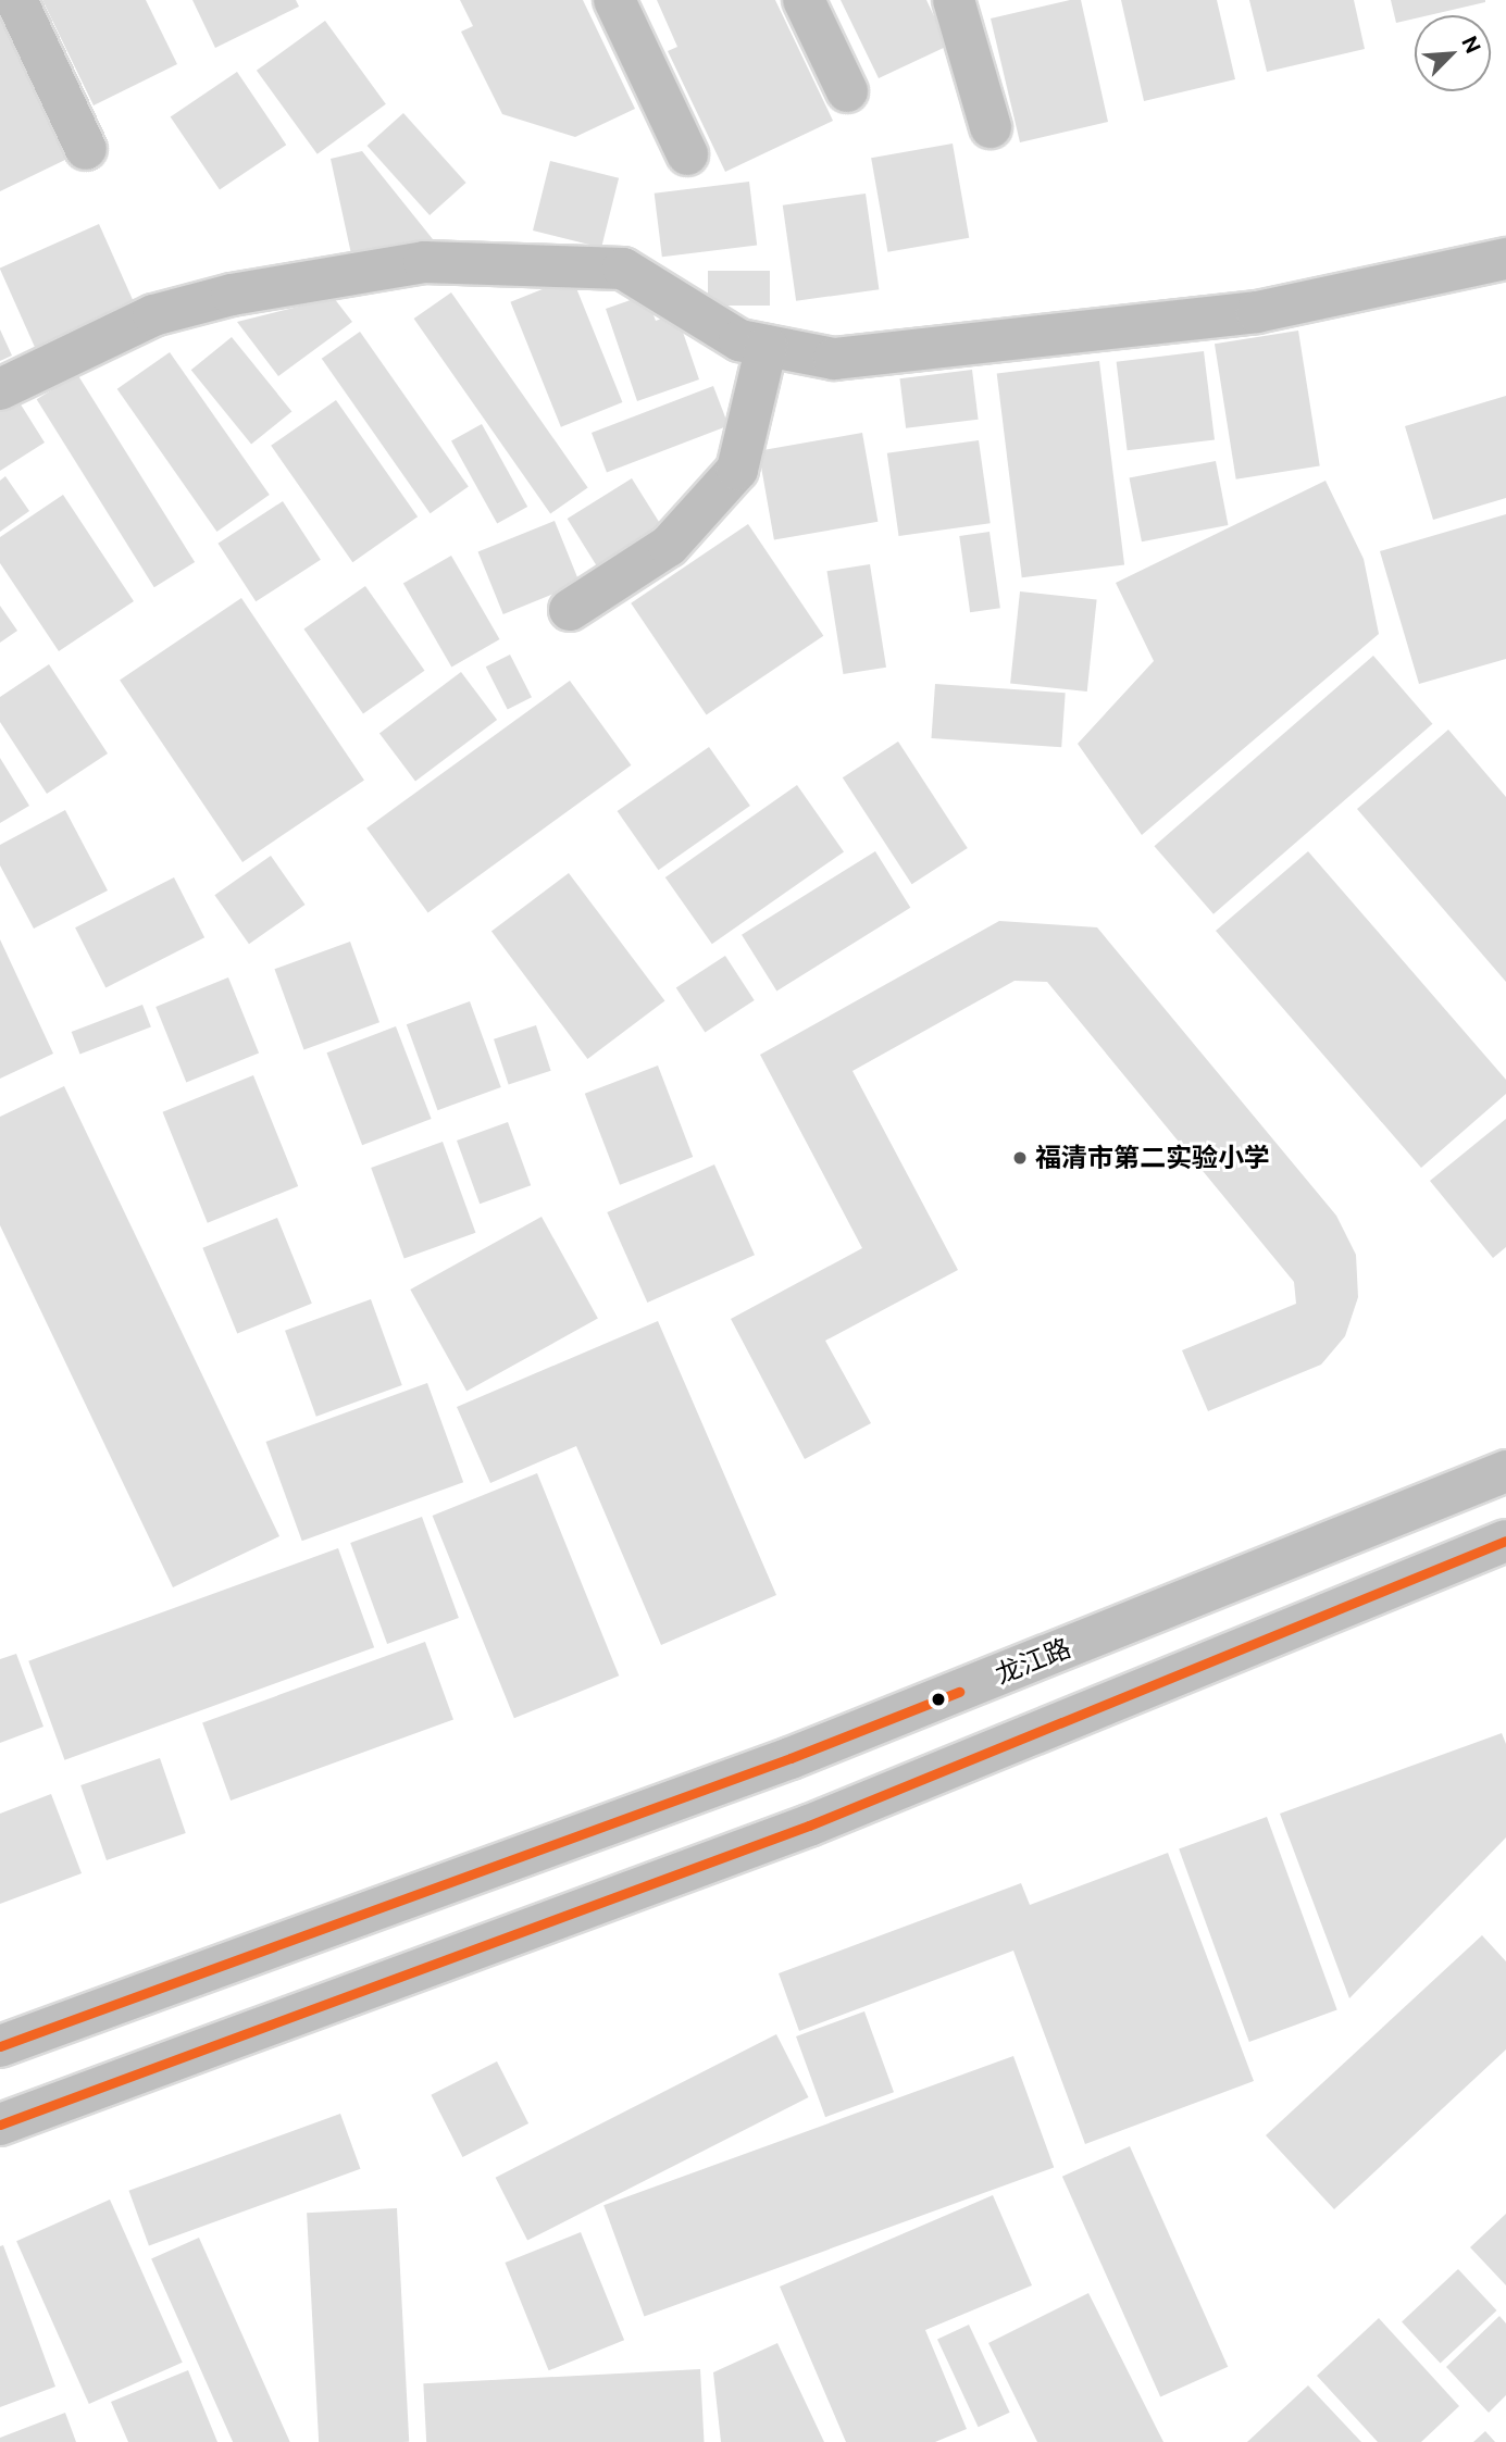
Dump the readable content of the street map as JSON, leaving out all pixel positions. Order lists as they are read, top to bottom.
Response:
{
  "streets": {
    "main road": ["龙江路"]
  },
  "places": ["福清市第二实验小学"],
  "north": "top right"
}
